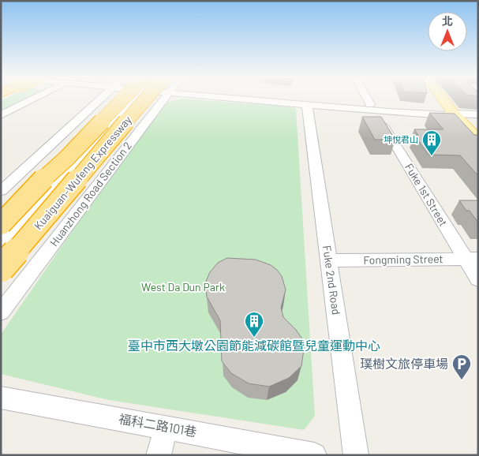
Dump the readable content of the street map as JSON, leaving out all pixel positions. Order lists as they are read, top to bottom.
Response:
{
  "streets": {
    "highway": ["Kuaiguan-Wufeng Expressway"],
    "street": [
      "Huanzhong Road Section 2",
      "Fuke 1st Street",
      "Fongming Street",
      "Fuke 2nd Road",
      "福科二路101巷"
    ]
  },
  "crossings": [
    ["Kuaiguan-Wufeng Expressway", "Huanzhong Road Section 2"],
    ["Fuke 1st Street", "Fongming Street"],
    ["Fongming Street", "Fuke 2nd Road"]
  ],
  "parks": ["West Da Dun Park"],
  "places": {
    "building": ["坤悅君山", "臺中市西大墩公園節能減碳館暨兒童運動中心"],
    "parking": ["璞樹文旅停車場"]
  },
  "north": "top"
}
